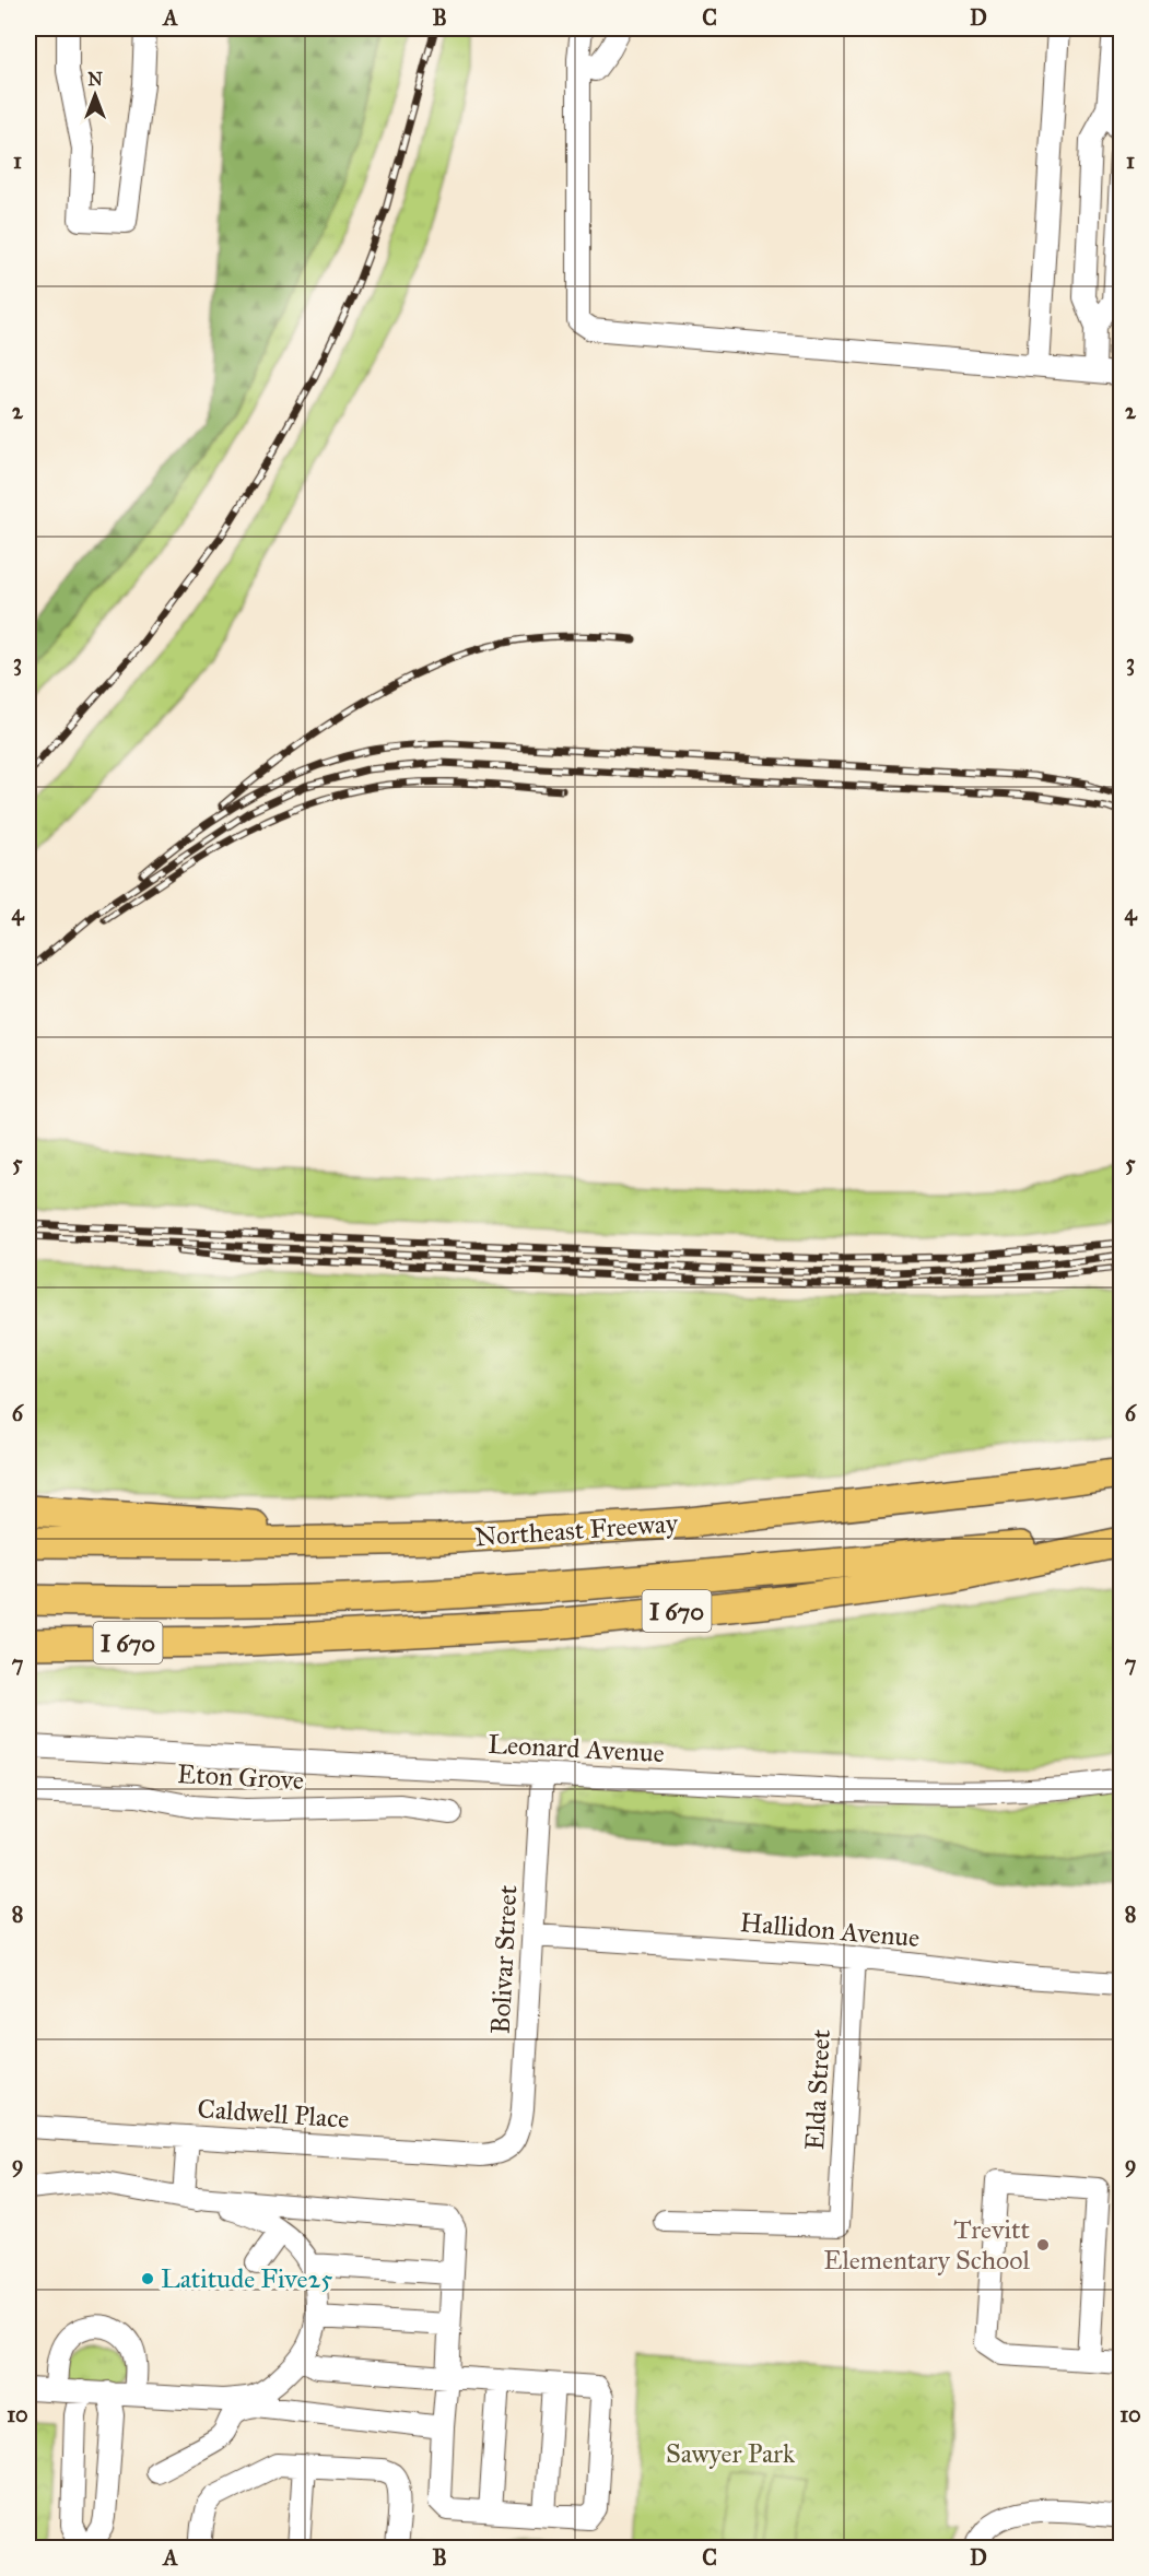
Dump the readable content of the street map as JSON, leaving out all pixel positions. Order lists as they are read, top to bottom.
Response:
{
  "streets": {
    "highway": ["Northeast Freeway", "I 670"],
    "street": [
      "Leonard Avenue",
      "Eton Grove",
      "Hallidon Avenue",
      "Bolivar Street",
      "Elda Street",
      "Caldwell Place"
    ]
  },
  "crossings": [
    ["Northeast Freeway", "I 670"],
    ["Leonard Avenue", "Bolivar Street"],
    ["Hallidon Avenue", "Bolivar Street"],
    ["Hallidon Avenue", "Elda Street"],
    ["Bolivar Street", "Caldwell Place"]
  ],
  "parks": ["Sawyer Park"],
  "places": ["Trevitt Elementary School", "Latitude Five25"],
  "north": "top",
  "grid": {
    "columns": [
      "A",
      "B",
      "C",
      "D"
    ],
    "rows": [
      "1",
      "2",
      "3",
      "4",
      "5",
      "6",
      "7",
      "8",
      "9",
      "10"
    ]
  }
}
